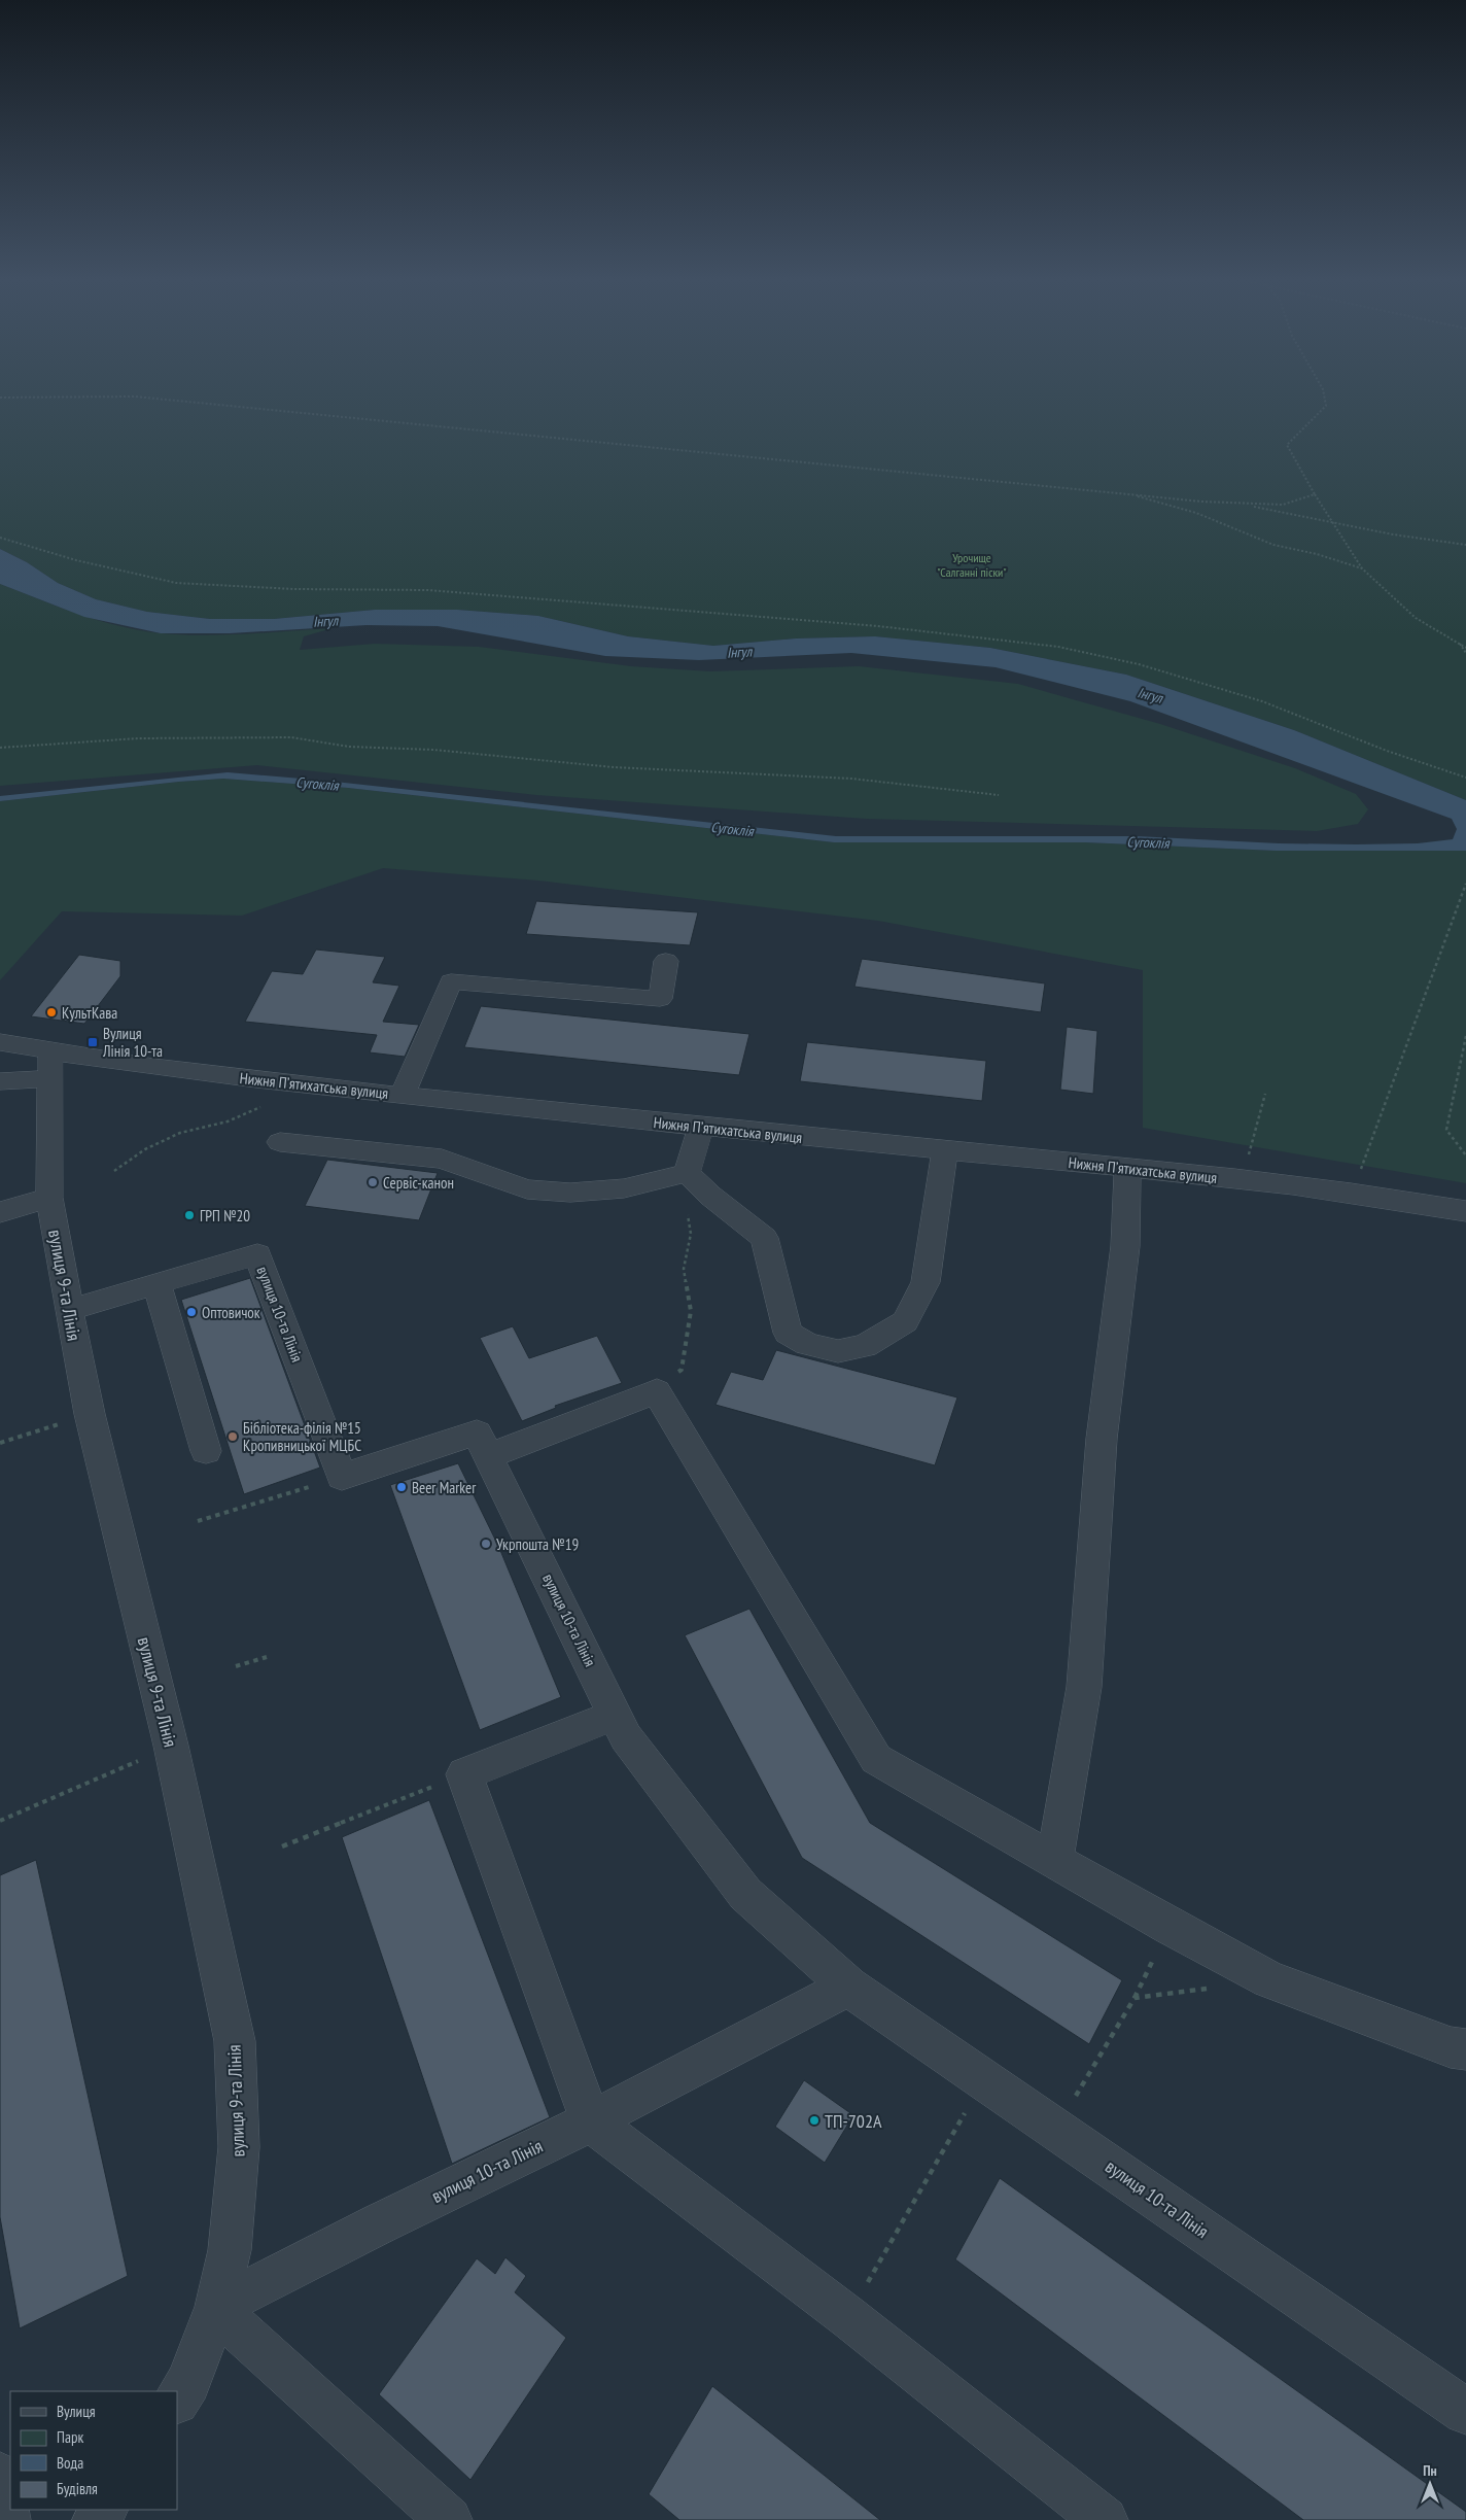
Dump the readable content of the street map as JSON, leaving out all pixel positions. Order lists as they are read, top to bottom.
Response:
{
  "streets": {
    "street": ["Нижня Пʼятихатська вулиця", "вулиця 9-та Лінія", "вулиця 10-та Лінія"]
  },
  "crossings": [
    ["Нижня Пʼятихатська вулиця", "вулиця 9-та Лінія"],
    ["вулиця 9-та Лінія", "вулиця 10-та Лінія"]
  ],
  "water": ["Інгул", "Сугоклія"],
  "parks": ["Урочище \"Салганні піски\""],
  "places": {
    "other": [
      "КультКава",
      "Сервіс-канон",
      "ГРП №20",
      "Оптовичок",
      "Бібліотека-філія №15 Кропивницької МЦБС",
      "Beer Marker",
      "Укрпошта №19",
      "ТП-702А"
    ],
    "transit": ["Вулиця Лінія 10-та"]
  },
  "legend": [
    "Вулиця",
    "Парк",
    "Вода",
    "Будівля"
  ],
  "north": "top"
}
